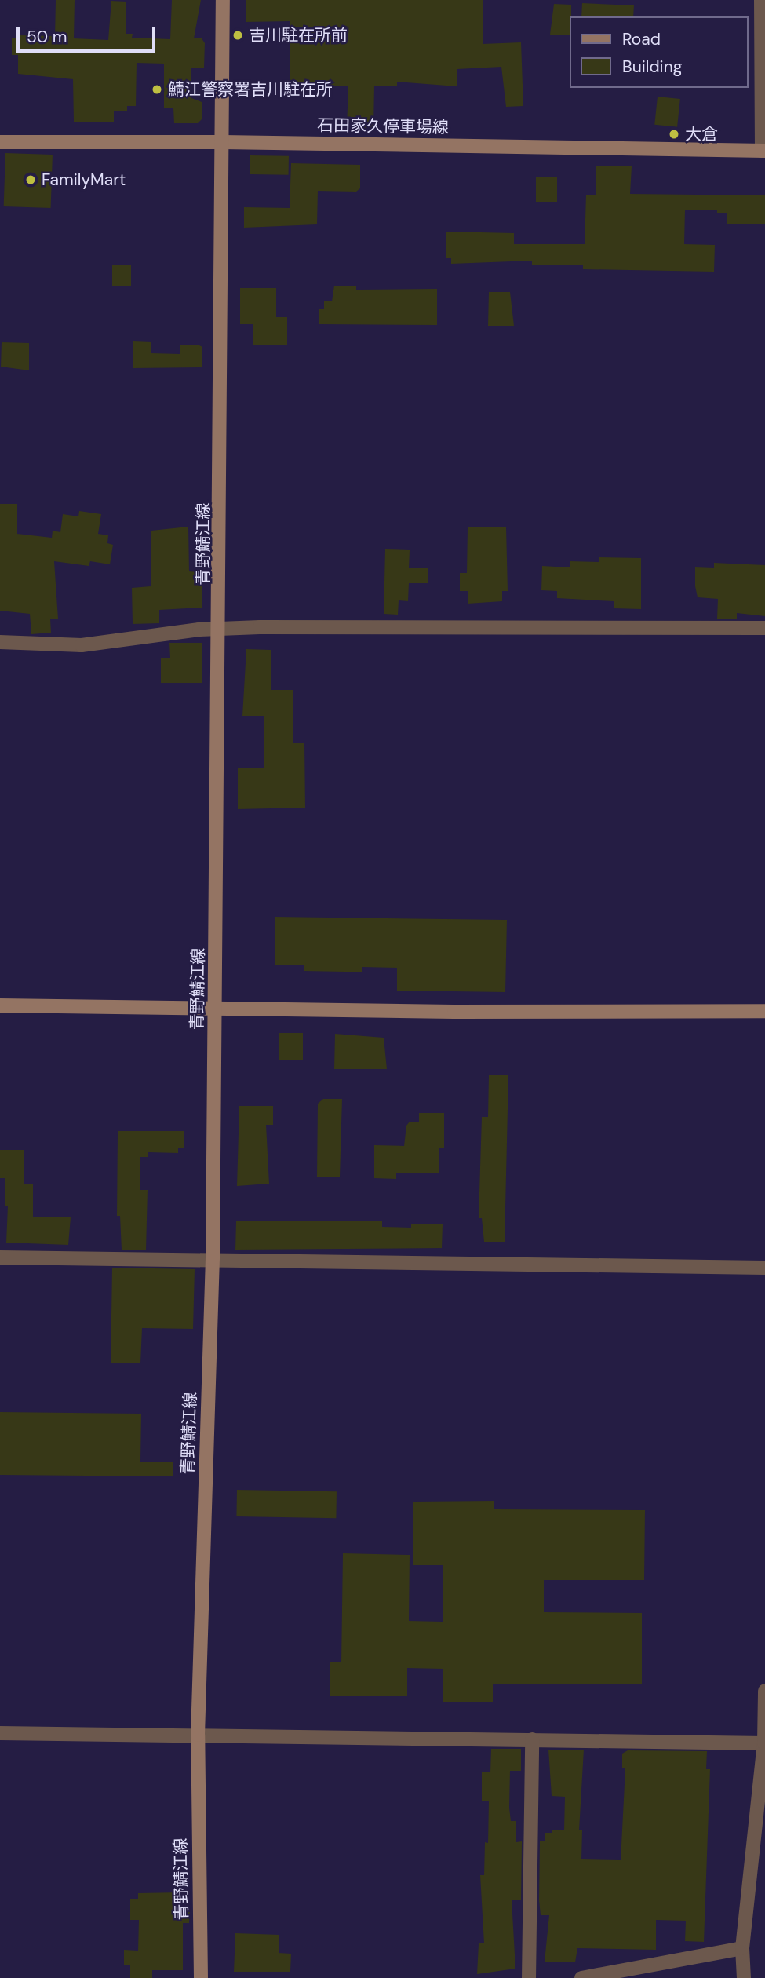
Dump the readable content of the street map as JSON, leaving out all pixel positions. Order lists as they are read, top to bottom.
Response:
{
  "streets": {
    "main road": ["石田家久停車場線", "青野鯖江線"]
  },
  "crossings": [
    ["石田家久停車場線", "青野鯖江線"]
  ],
  "places": [
    "吉川駐在所前",
    "鯖江警察署吉川駐在所",
    "大倉",
    "FamilyMart"
  ],
  "legend": ["Road", "Building"],
  "scale_bar": "50 m"
}
